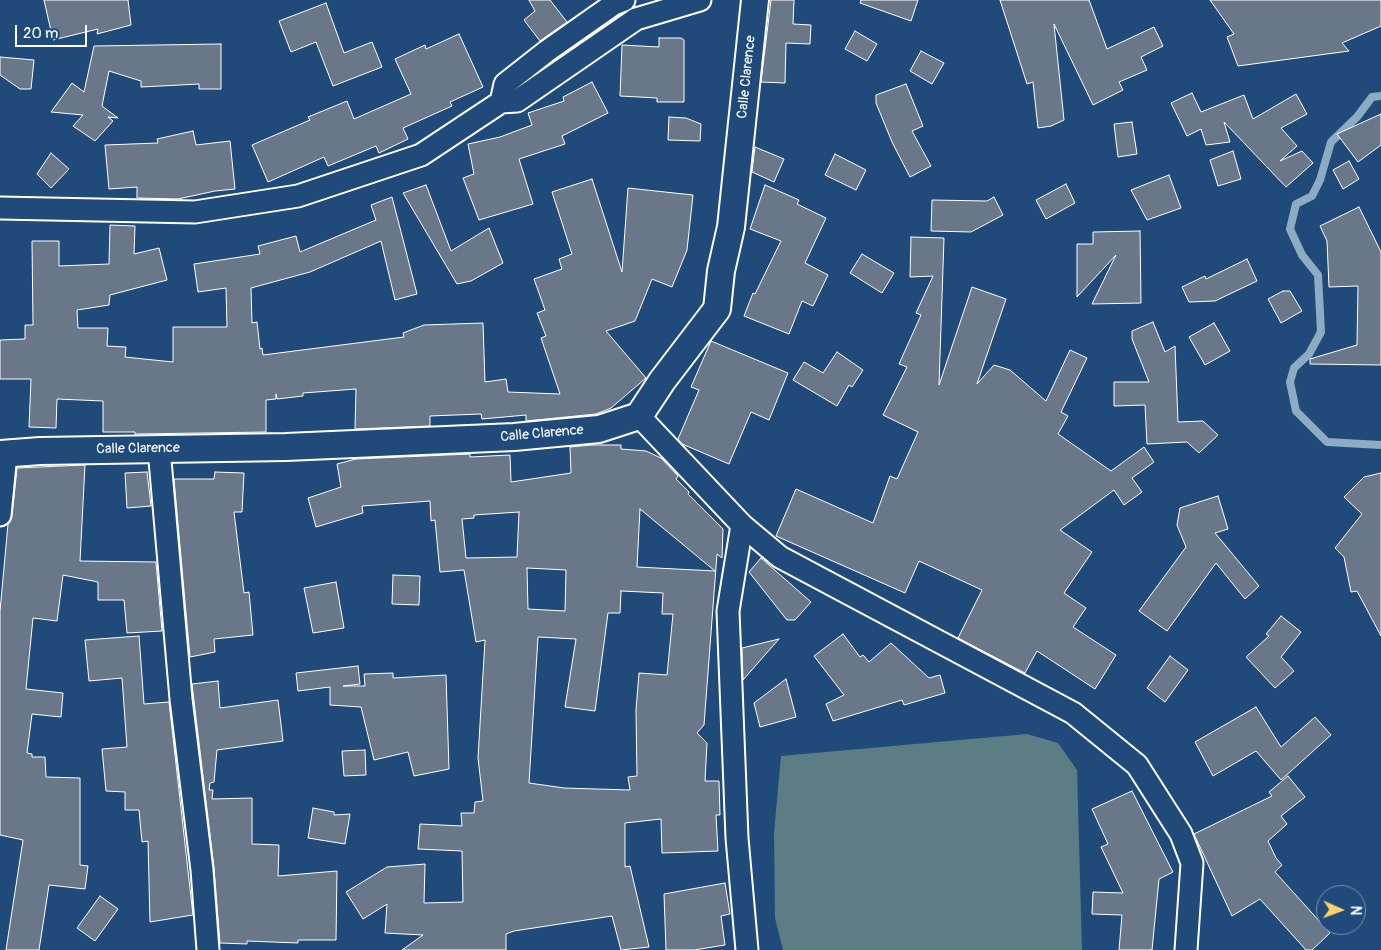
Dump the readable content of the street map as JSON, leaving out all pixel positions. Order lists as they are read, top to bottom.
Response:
{
  "streets": {
    "street": ["Calle Clarence"]
  },
  "scale_bar": "20 m",
  "north": "right"
}
